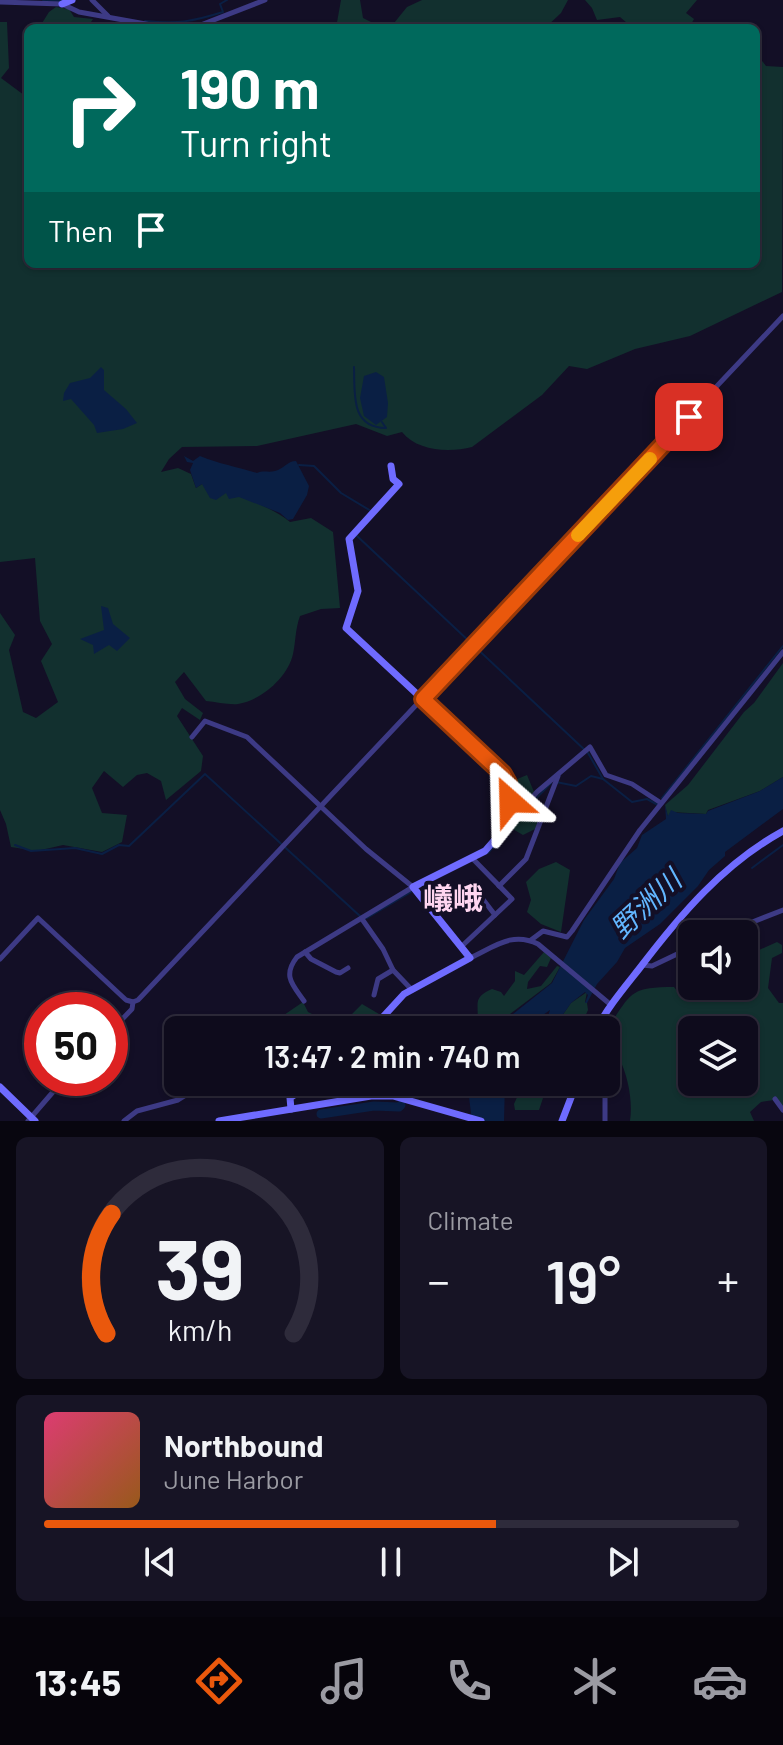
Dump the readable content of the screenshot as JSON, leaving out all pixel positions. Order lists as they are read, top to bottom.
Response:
{
  "districts": ["嶬峨"],
  "water": ["野洲川"],
  "page": {
    "turn": ["190 m", "Turn right"],
    "then": "Then",
    "limit": "50",
    "trip": "13:47 · 2 min · 740 m",
    "tile": "Climate",
    "heat": ["−", "19°", "+"],
    "song": ["Northbound", "June Harbor"],
    "tabs": "13:45",
    "gauge": ["39", "km/h"]
  }
}
